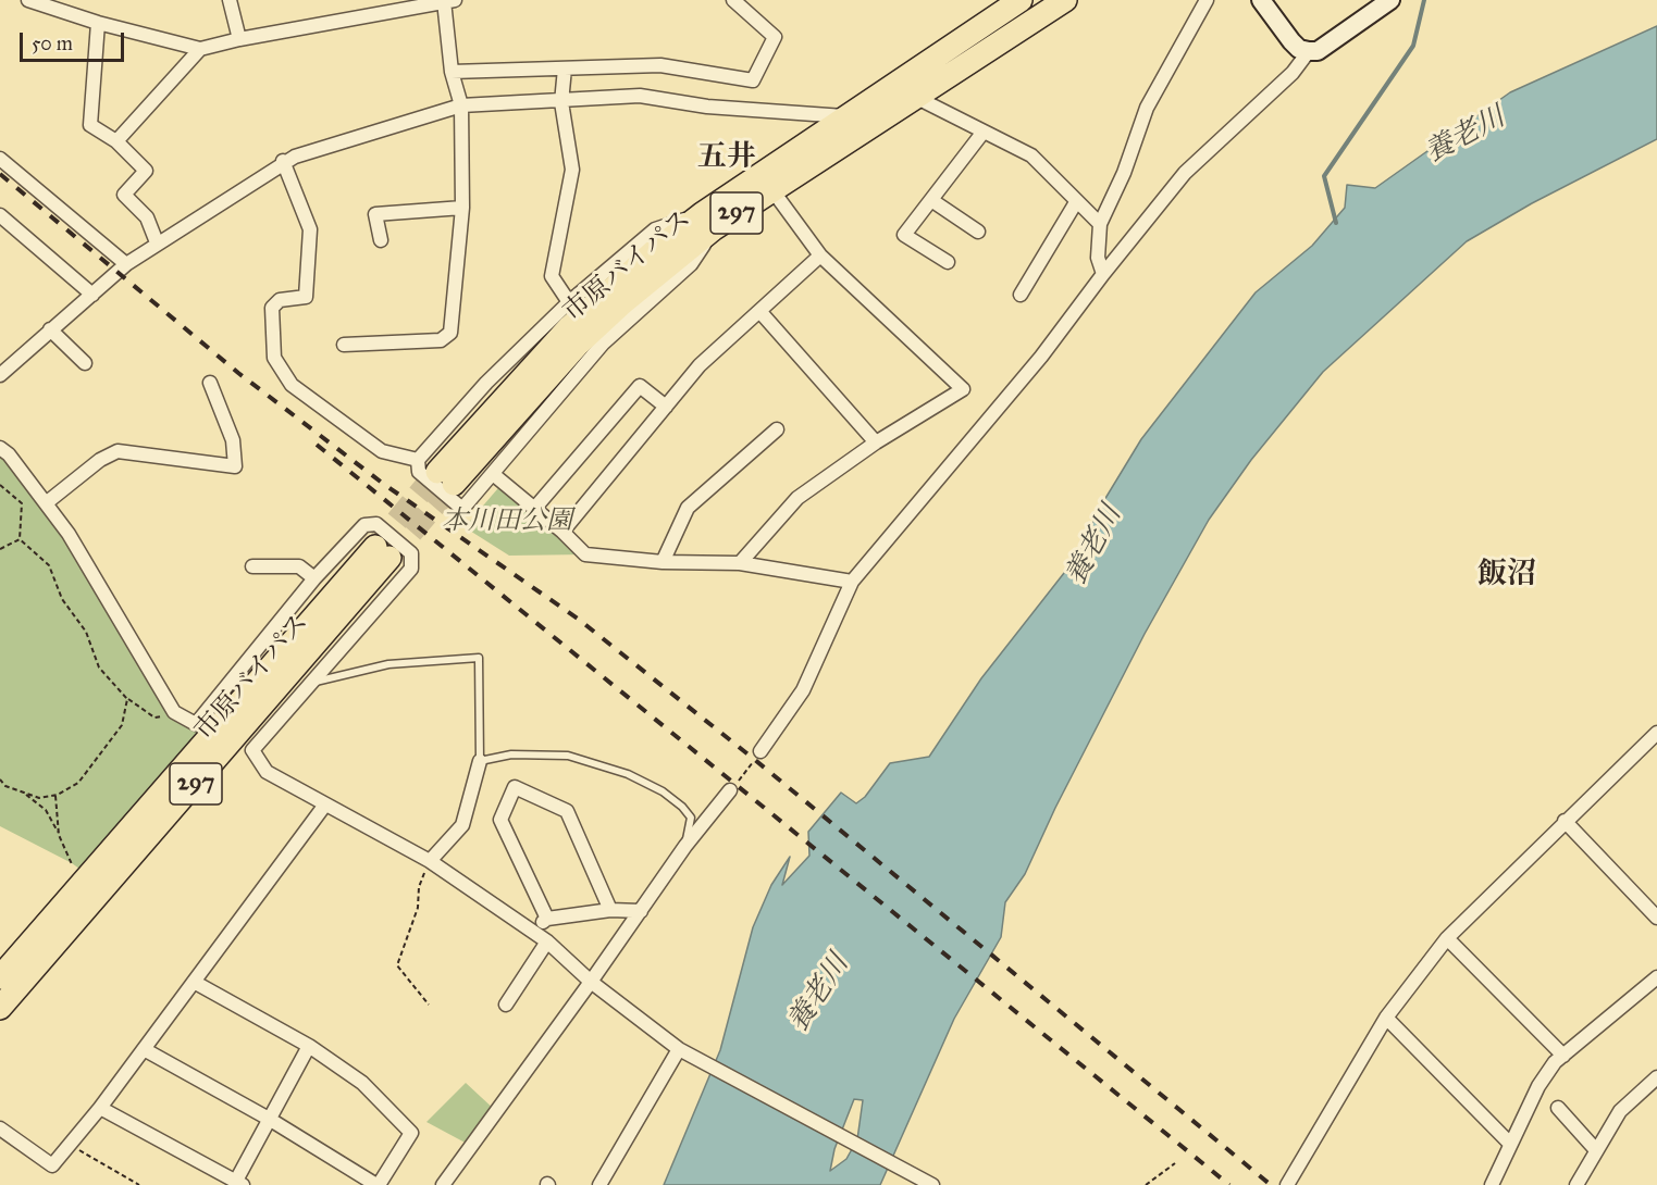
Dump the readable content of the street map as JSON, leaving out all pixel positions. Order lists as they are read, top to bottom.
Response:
{
  "streets": {
    "highway": ["297", "市原バイパス"]
  },
  "districts": ["五井", "飯沼"],
  "water": ["養老川"],
  "parks": ["本川田公園"],
  "scale_bar": "50 m"
}
